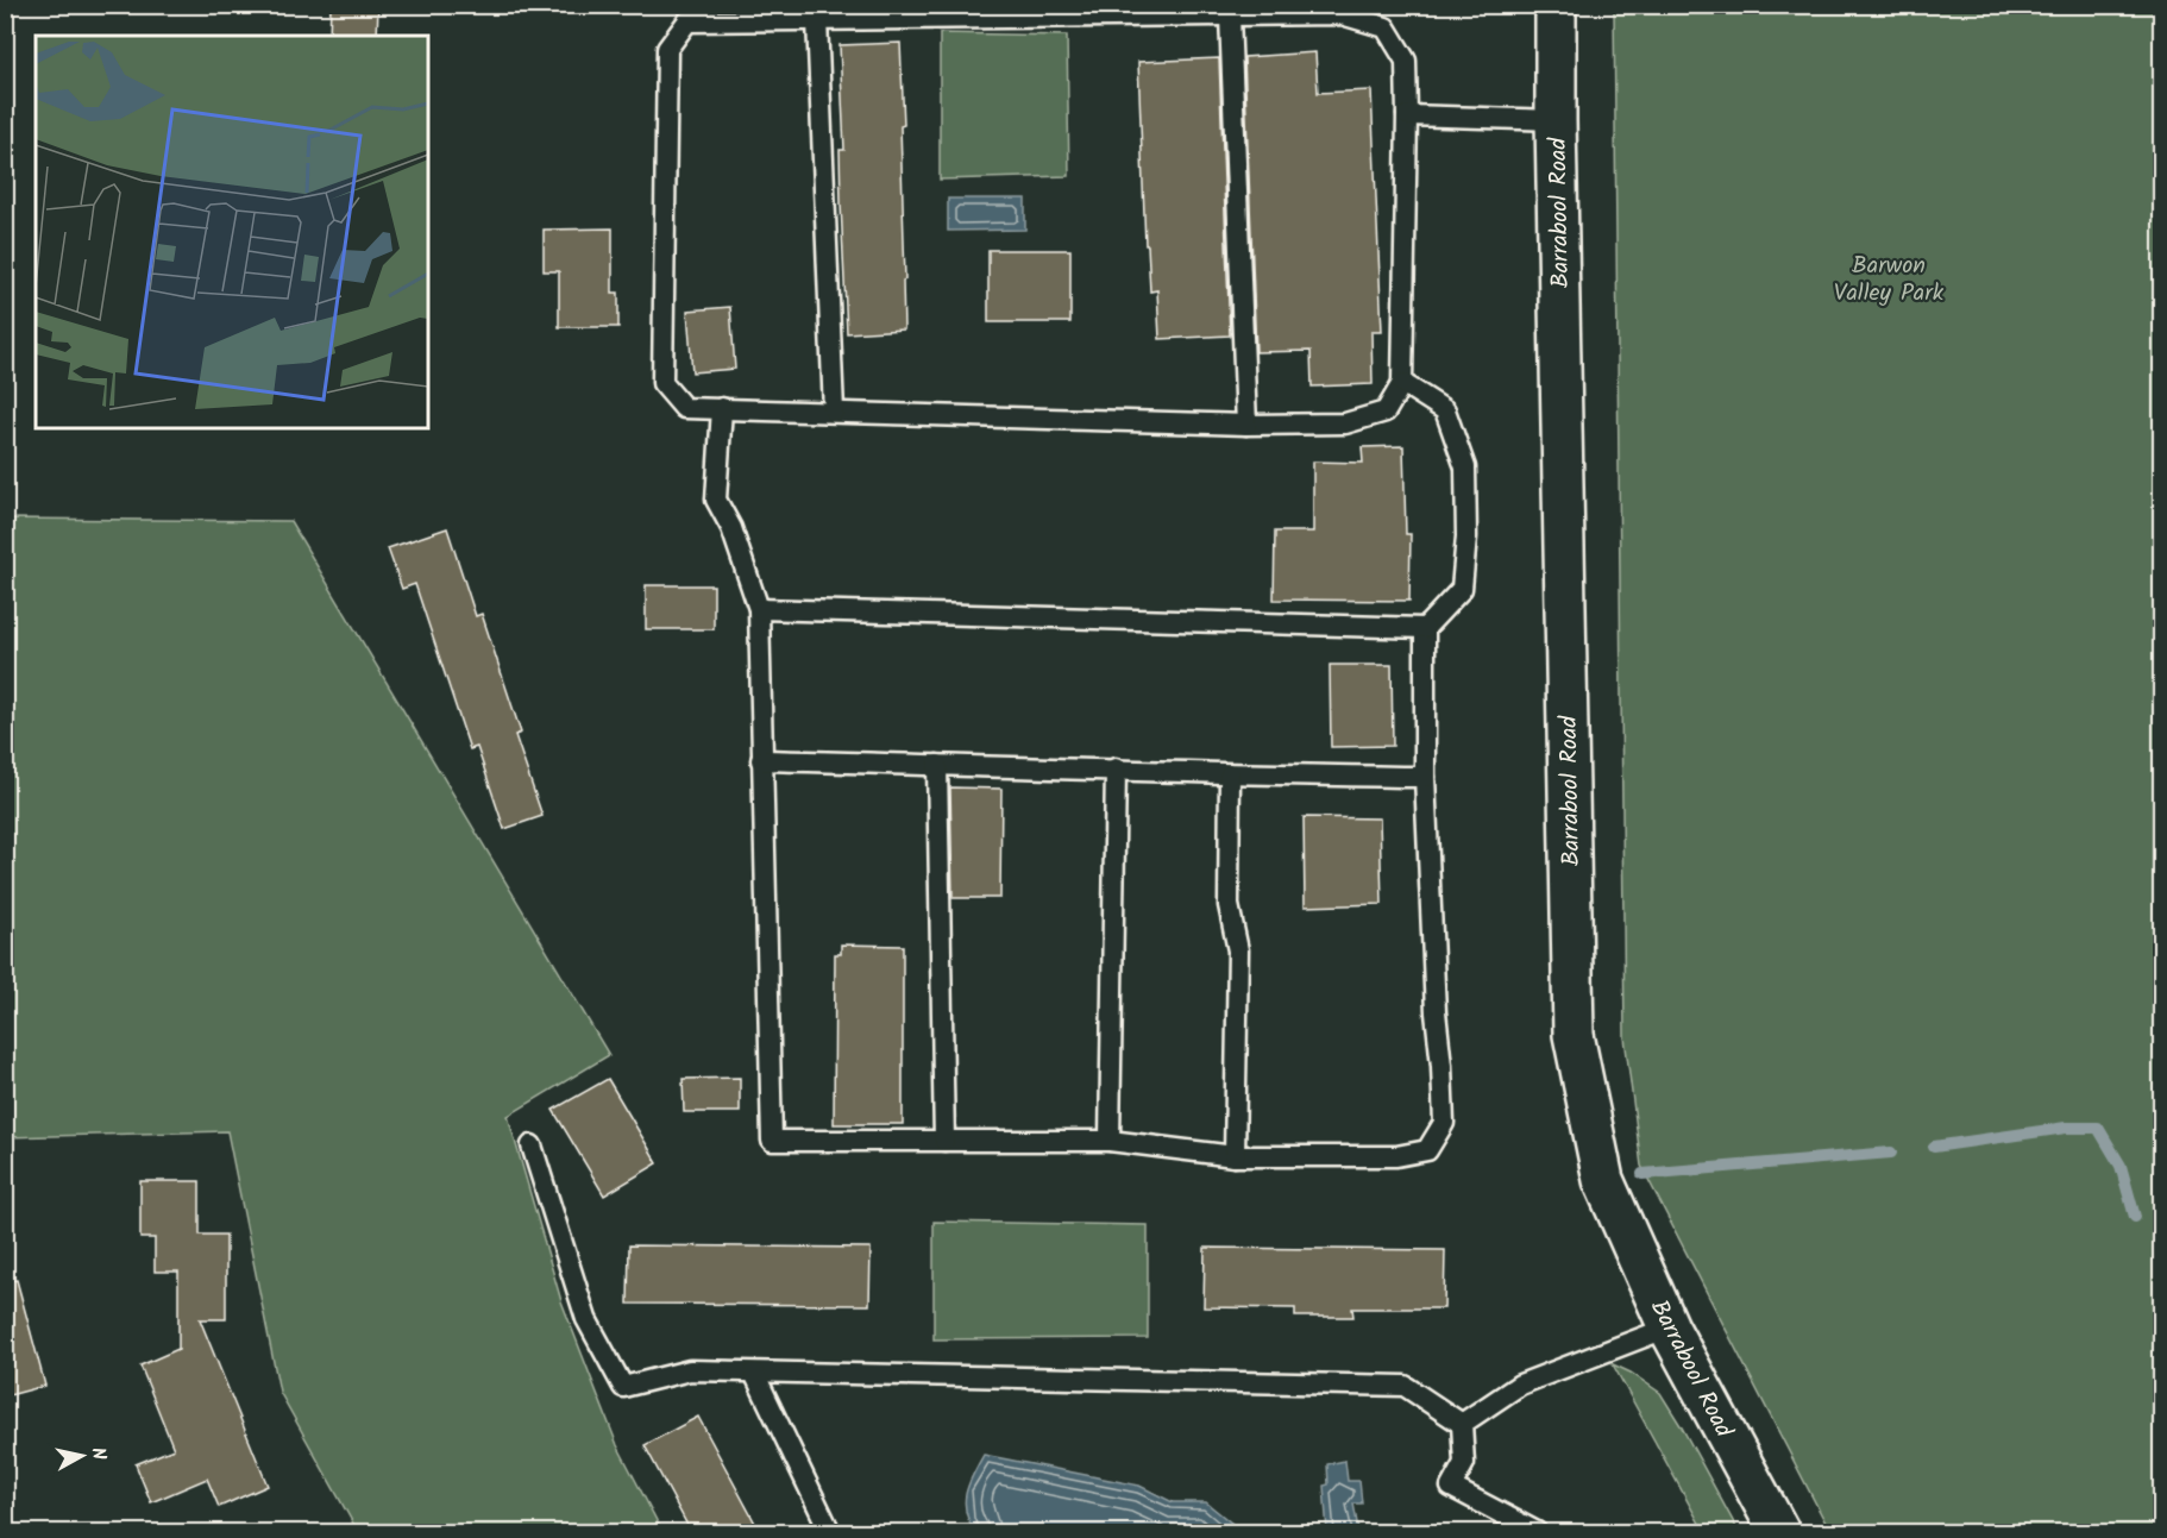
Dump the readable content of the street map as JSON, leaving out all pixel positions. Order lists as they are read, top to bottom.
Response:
{
  "streets": {
    "street": ["Barrabool Road"]
  },
  "parks": ["Barwon Valley Park"],
  "north": "right"
}
